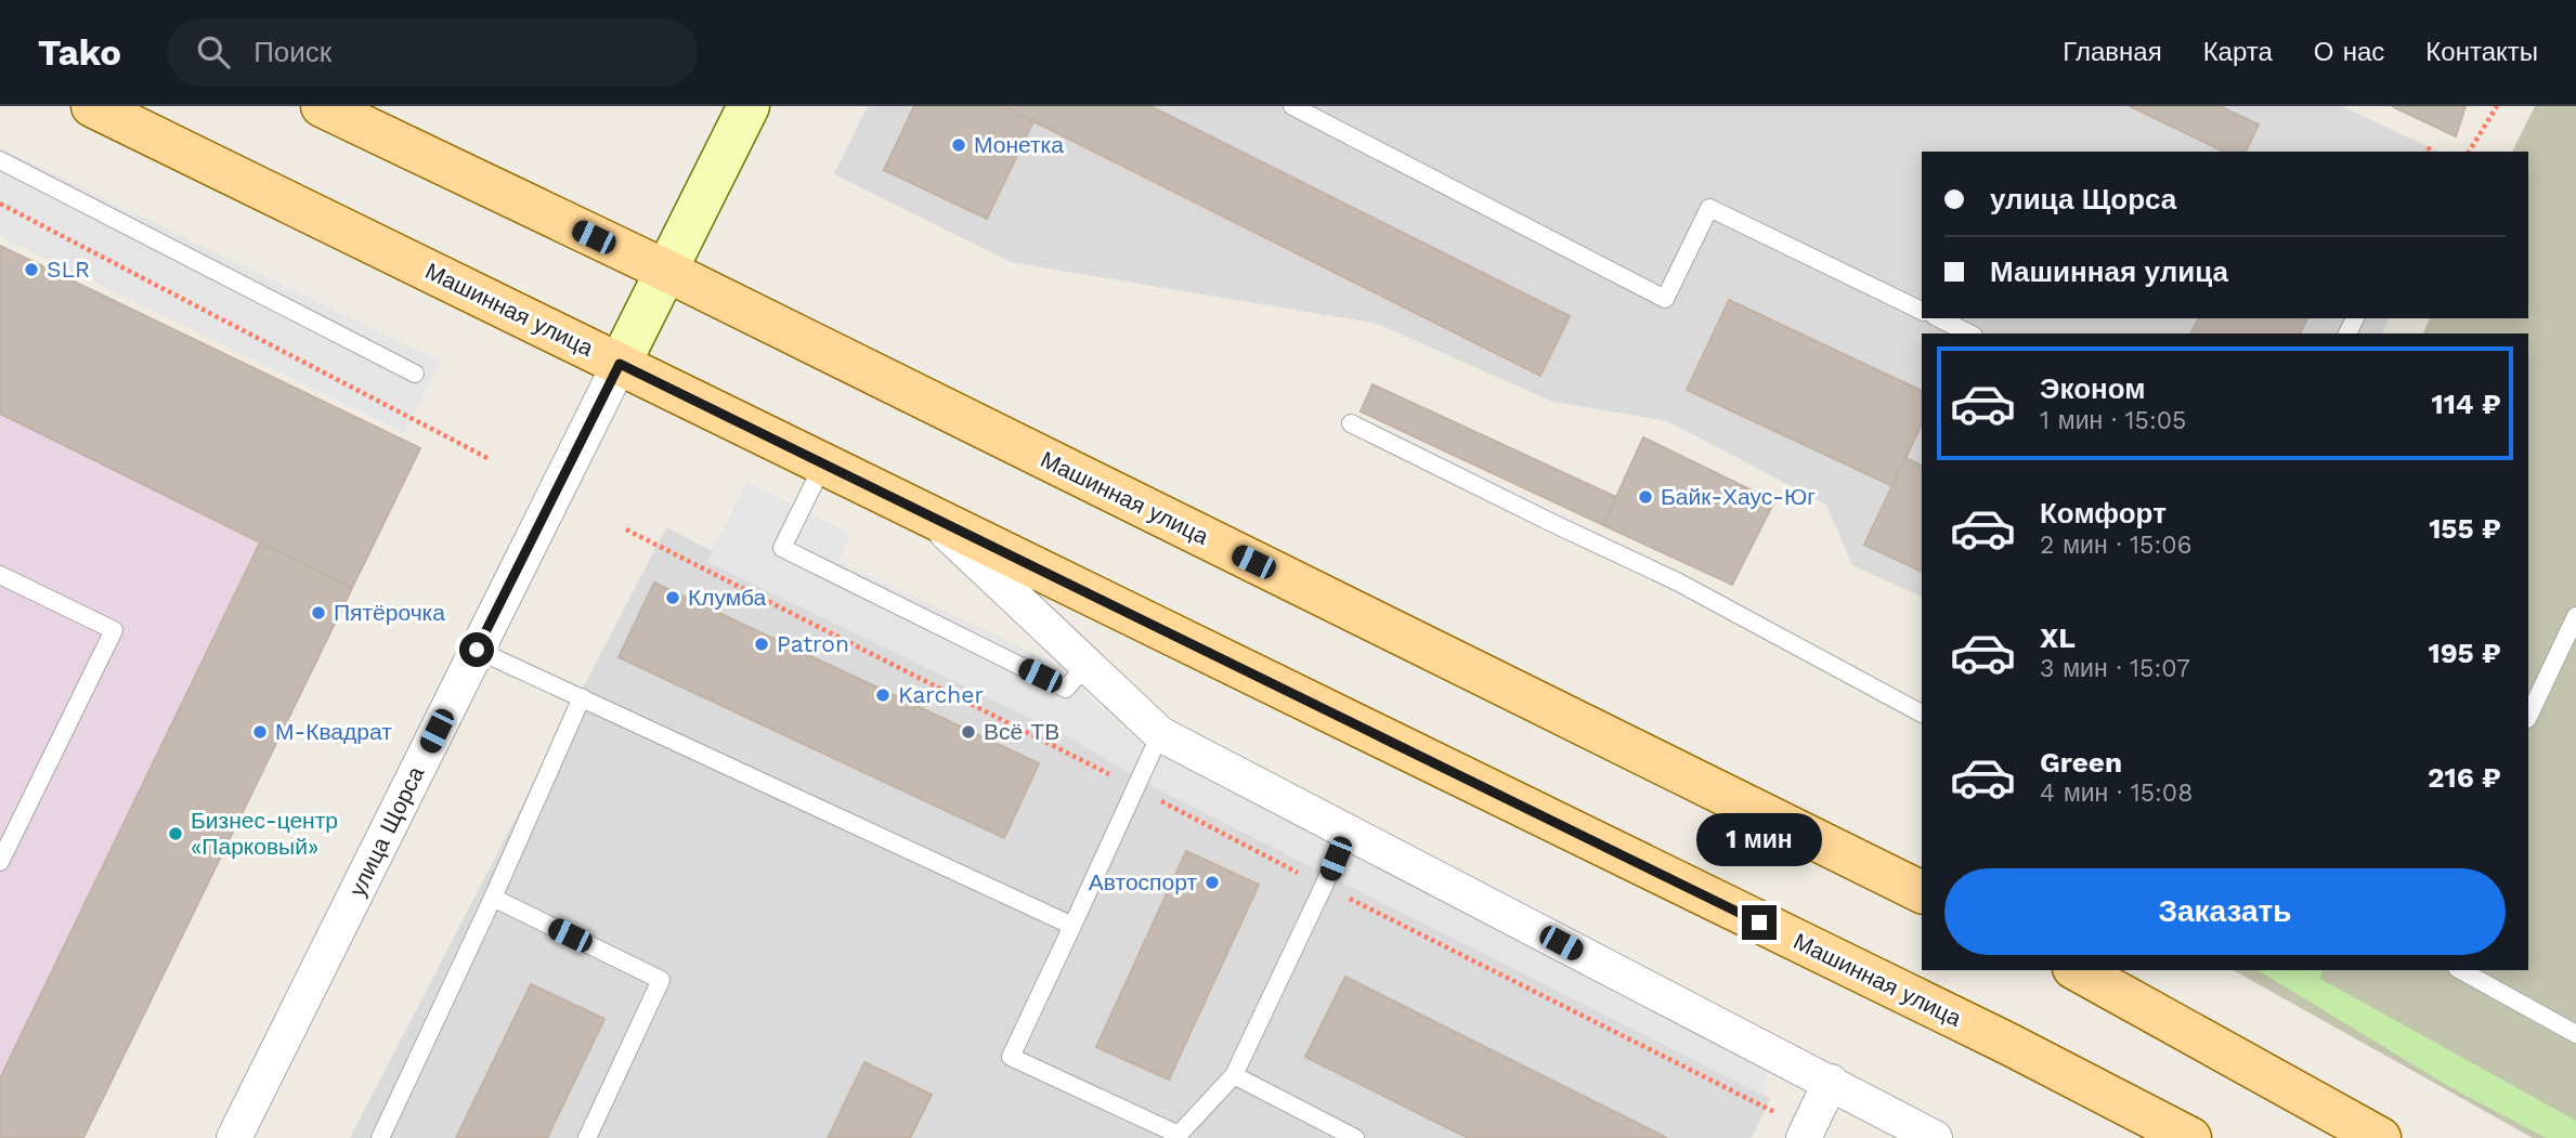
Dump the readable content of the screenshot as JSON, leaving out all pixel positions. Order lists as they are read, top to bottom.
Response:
{
  "streets": {
    "main road": ["Машинная улица"],
    "street": ["улица Щорса"]
  },
  "crossings": [
    ["Машинная улица", "улица Щорса"]
  ],
  "places": [
    "Монетка",
    "SLR",
    "Байк-Хаус-Юг",
    "Клумба",
    "Пятёрочка",
    "Patron",
    "Karcher",
    "М-Квадрат",
    "Всё ТВ",
    "Бизнес-центр «Парковый»",
    "Автоспорт"
  ],
  "page": {
    "header": "Tako",
    "search": "Поиск",
    "nav": [
      "Главная",
      "Карта",
      "О нас",
      "Контакты"
    ],
    "banner": ["улица Щорса", "Машинная улица"],
    "list": [
      {
        "name": "Эконом",
        "note": "1 мин · 15:05",
        "value": "114 ₽"
      },
      {
        "name": "Комфорт",
        "note": "2 мин · 15:06",
        "value": "155 ₽"
      },
      {
        "name": "XL",
        "note": "3 мин · 15:07",
        "value": "195 ₽"
      },
      {
        "name": "Green",
        "note": "4 мин · 15:08",
        "value": "216 ₽"
      }
    ],
    "bubble": "1 мин",
    "buttons": "Заказать"
  }
}
